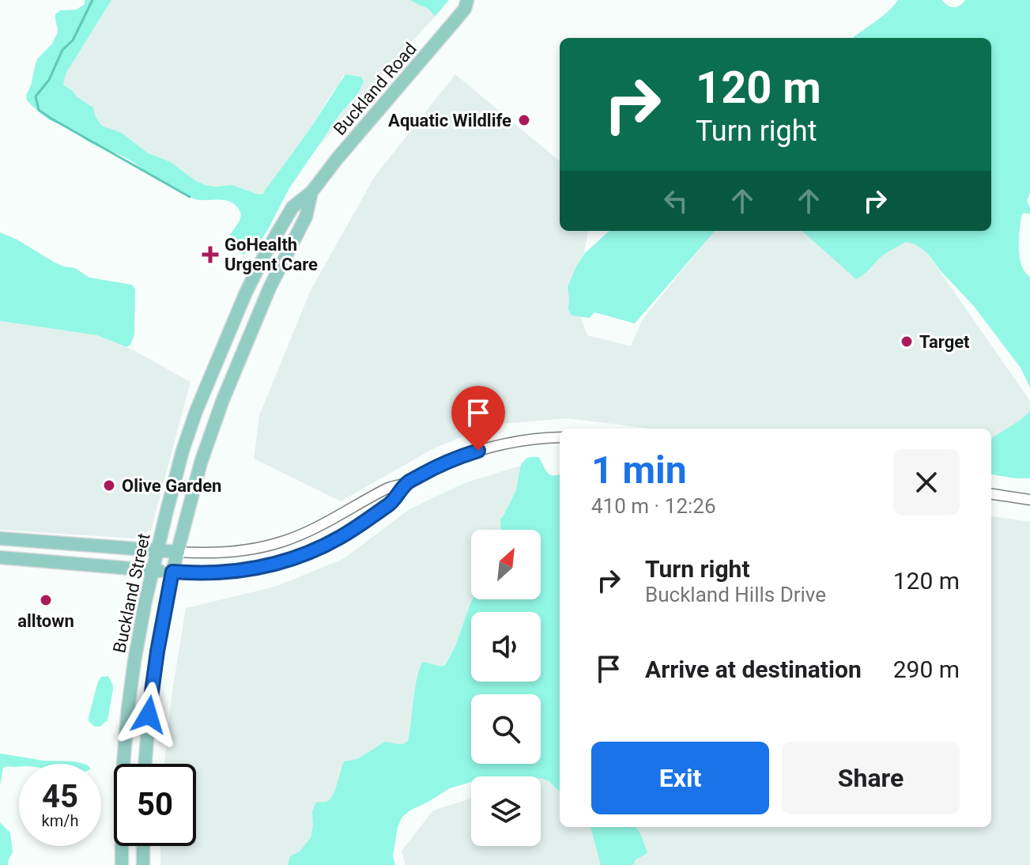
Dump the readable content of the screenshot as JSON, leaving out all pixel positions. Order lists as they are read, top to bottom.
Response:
{
  "streets": {
    "main road": ["Buckland Road", "Buckland Street"]
  },
  "crossings": [
    ["Buckland Road", "Buckland Street"]
  ],
  "places": {
    "other": [
      "Aquatic Wildlife",
      "Target",
      "Olive Garden",
      "alltown"
    ],
    "health": ["GoHealth Urgent Care"]
  },
  "north": "top right",
  "page": {
    "turn": ["120 m", "Turn right"],
    "heading": ["1 min", "410 m · 12:26"],
    "list": [
      {
        "name": "Turn right",
        "note": "Buckland Hills Drive",
        "value": "120 m"
      },
      {
        "name": "Arrive at destination",
        "value": "290 m"
      }
    ],
    "buttons": ["Exit", "Share"],
    "speed": "45 km/h",
    "limit": "50"
  }
}
